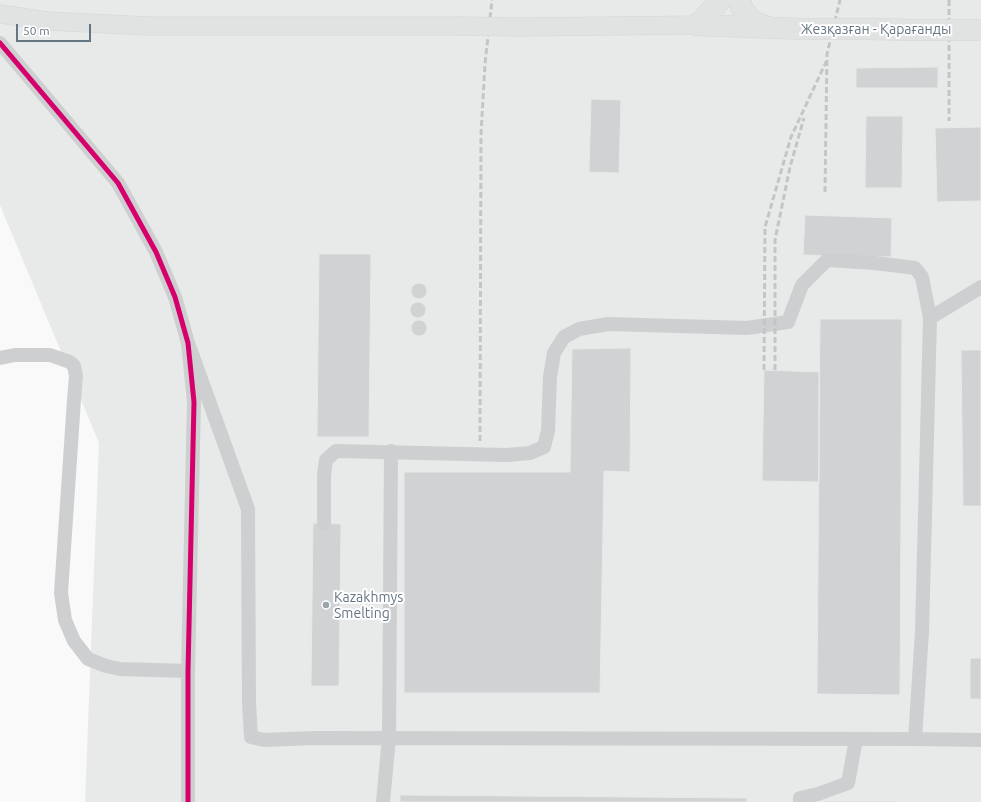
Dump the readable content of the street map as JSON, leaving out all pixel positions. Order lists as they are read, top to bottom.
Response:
{
  "streets": {
    "highway": ["Жезқазған - Қарағанды"]
  },
  "places": ["Kazakhmys Smelting"],
  "scale_bar": "50 m"
}
